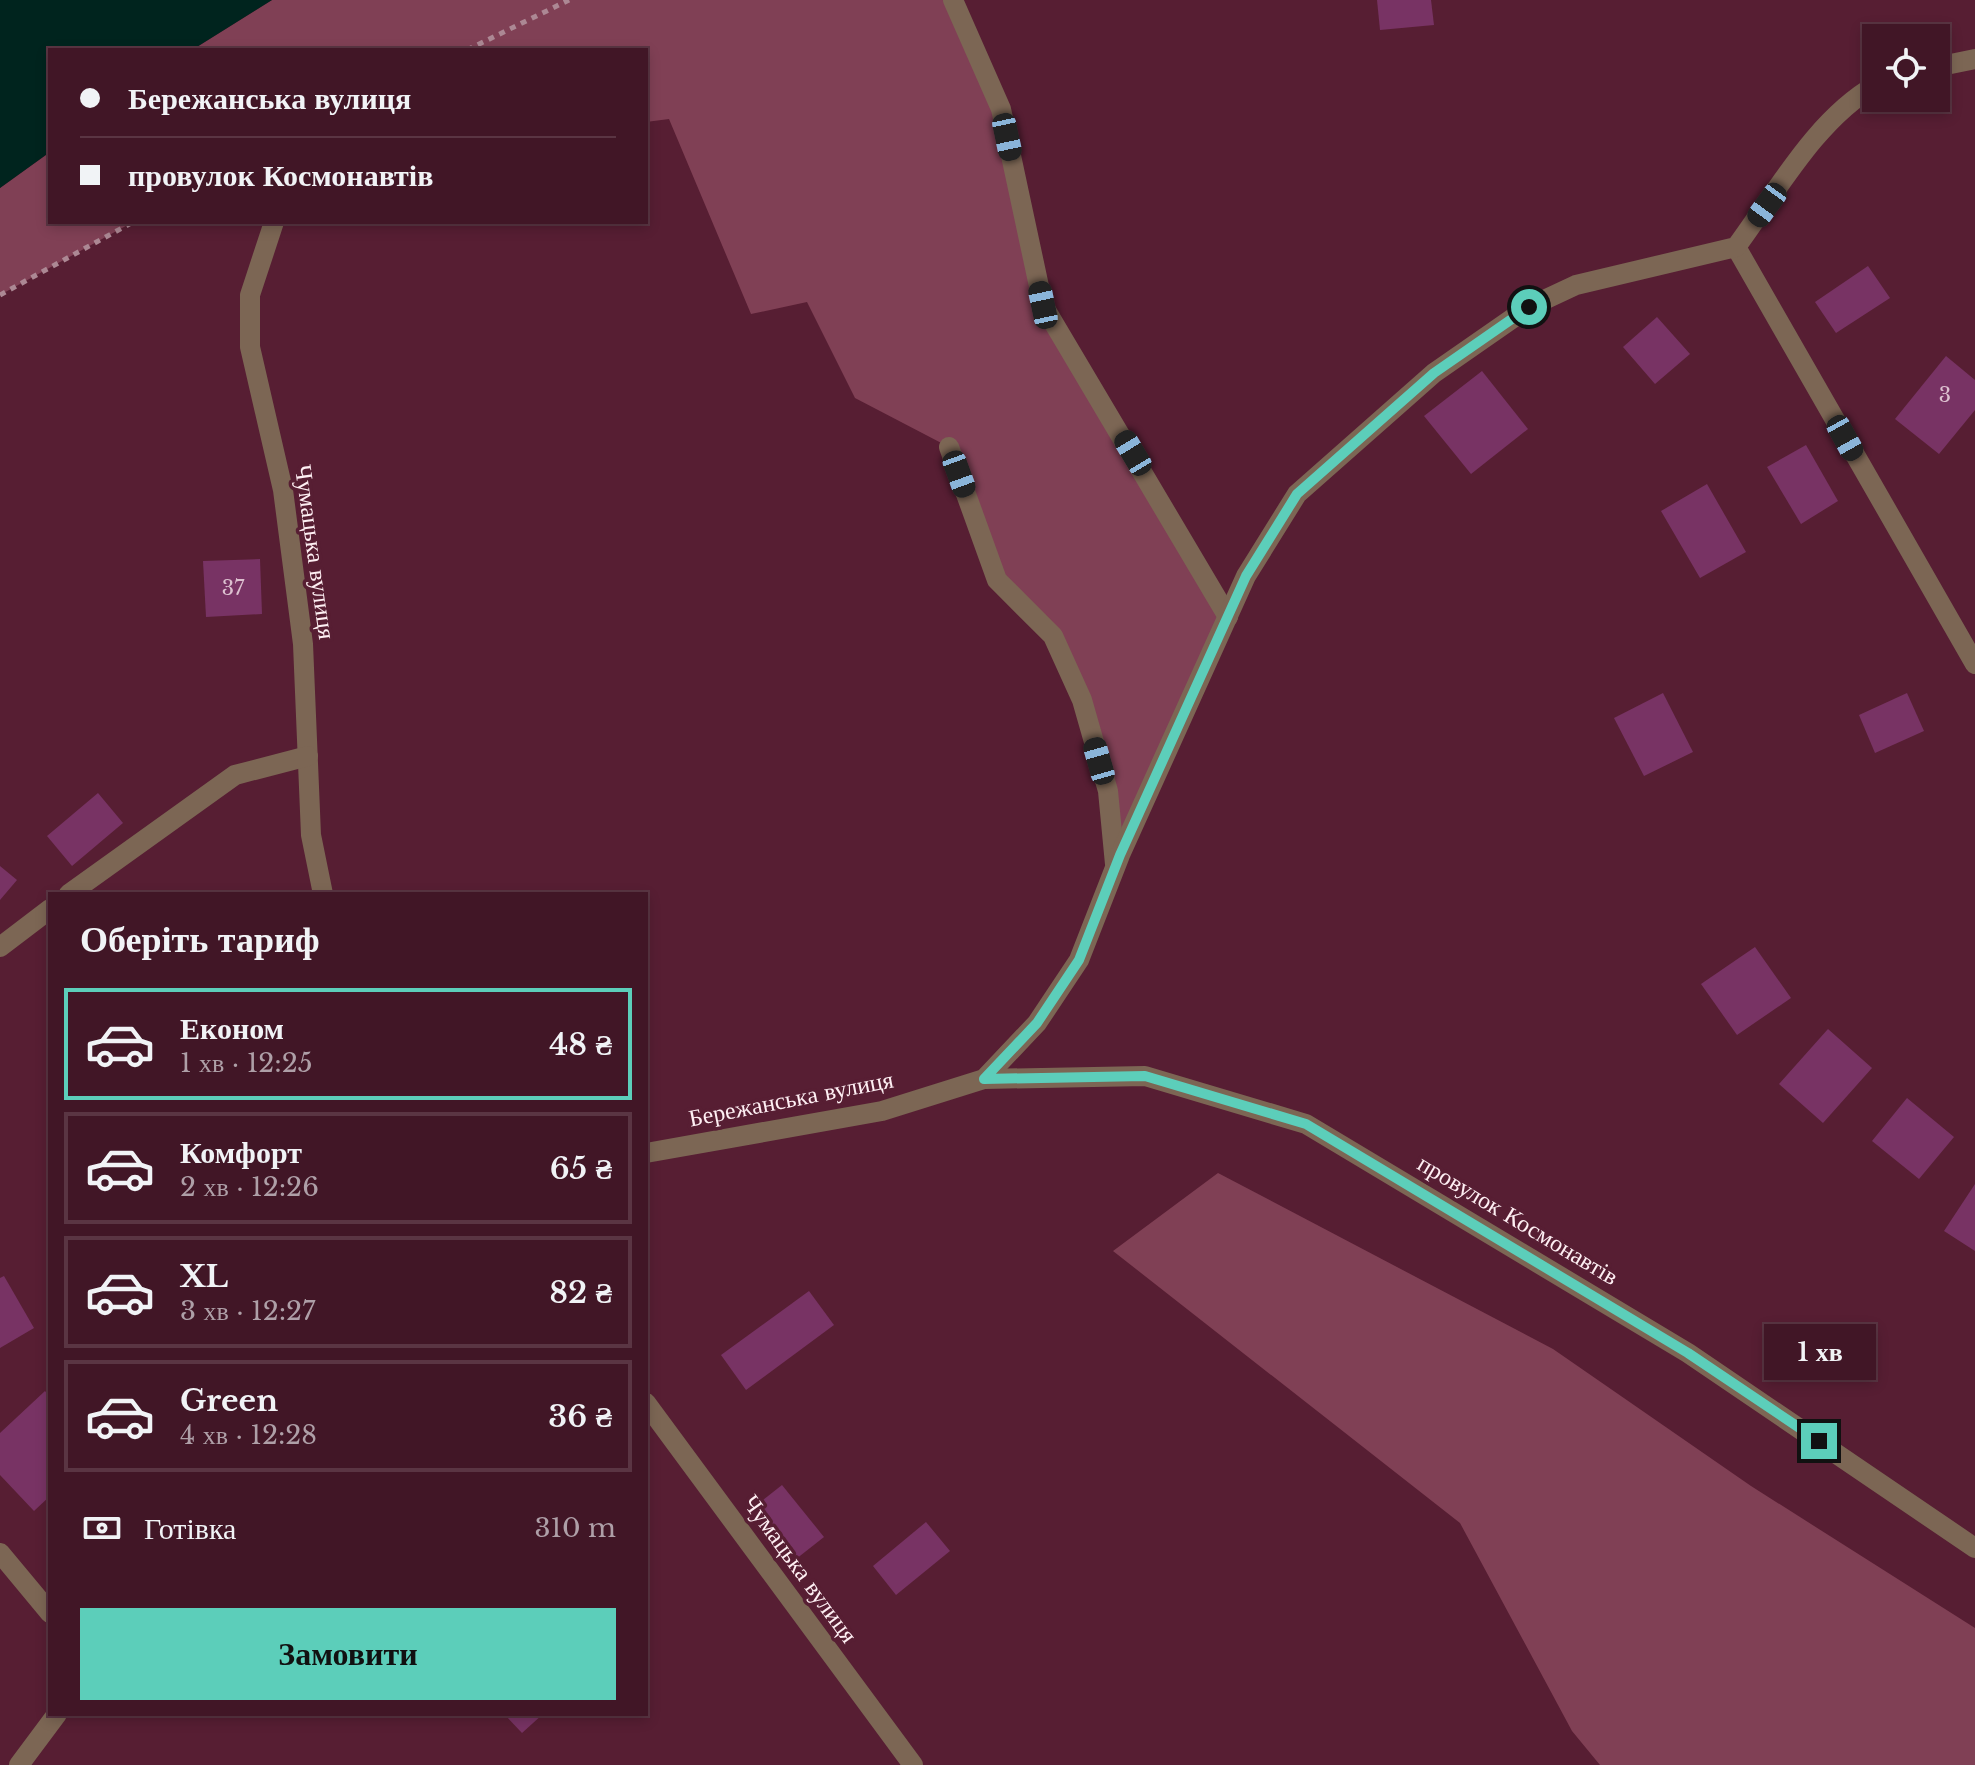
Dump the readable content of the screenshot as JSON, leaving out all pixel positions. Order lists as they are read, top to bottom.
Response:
{
  "streets": {
    "street": ["Чумацька вулиця", "Бережанська вулиця", "провулок Космонавтів"]
  },
  "crossings": [
    ["Бережанська вулиця", "провулок Космонавтів"]
  ],
  "house_numbers": ["3", "37"],
  "page": {
    "banner": ["Бережанська вулиця", "провулок Космонавтів"],
    "heading": "Оберіть тариф",
    "list": [
      {
        "name": "Економ",
        "note": "1 хв · 12:25",
        "value": "48 ₴"
      },
      {
        "name": "Комфорт",
        "note": "2 хв · 12:26",
        "value": "65 ₴"
      },
      {
        "name": "XL",
        "note": "3 хв · 12:27",
        "value": "82 ₴"
      },
      {
        "name": "Green",
        "note": "4 хв · 12:28",
        "value": "36 ₴"
      }
    ],
    "bubble": "1 хв",
    "pay": ["Готівка", "310 m"],
    "buttons": "Замовити"
  }
}
